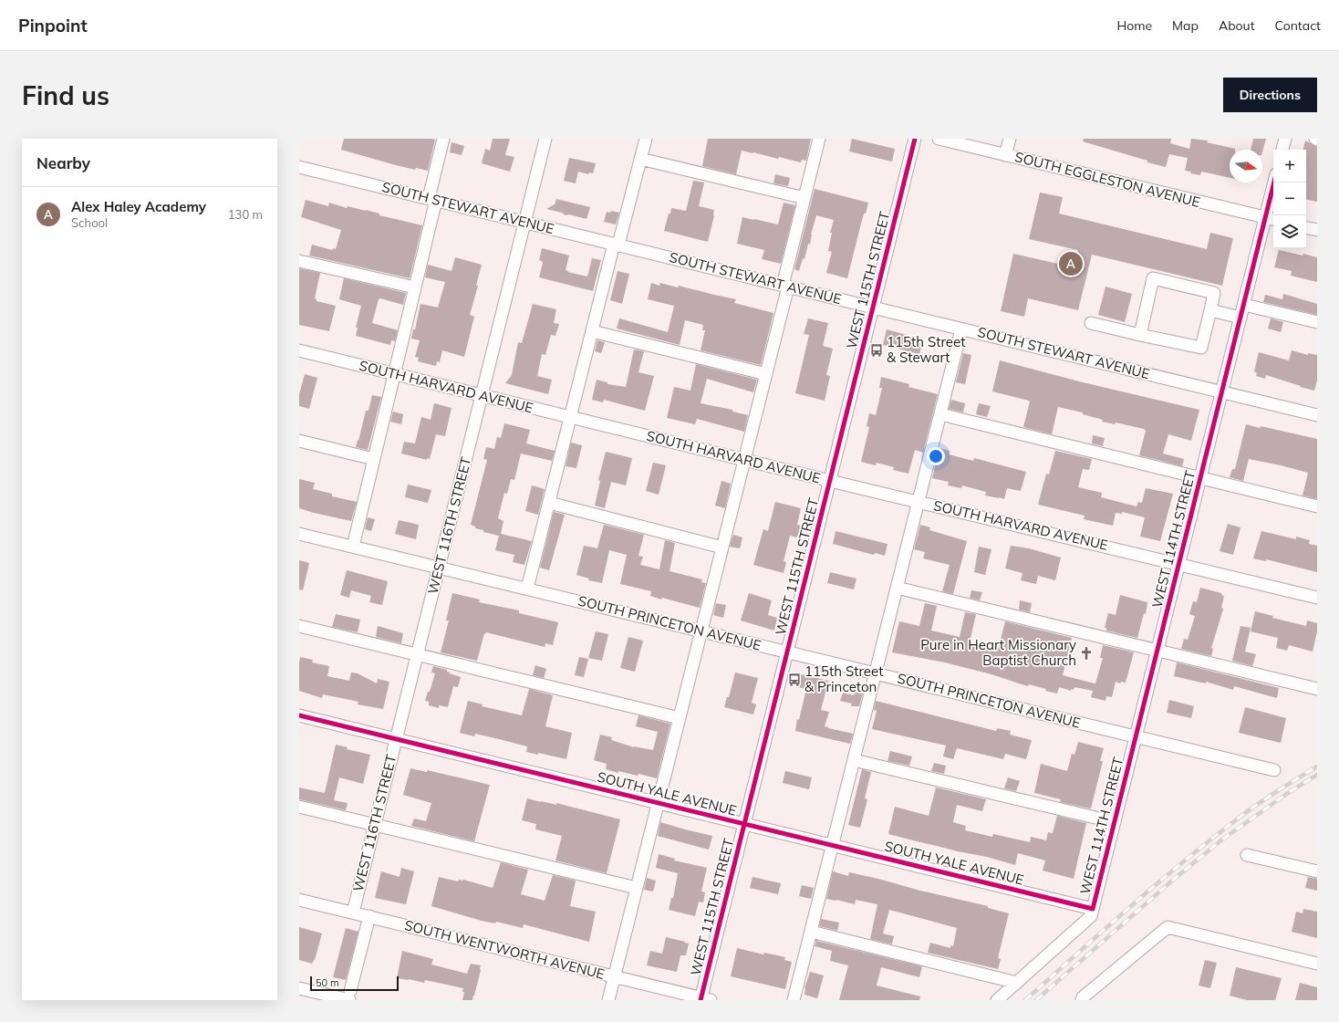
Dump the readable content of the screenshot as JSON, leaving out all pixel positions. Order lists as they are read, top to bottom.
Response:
{
  "streets": {
    "street": [
      "SOUTH EGGLESTON AVENUE",
      "SOUTH STEWART AVENUE",
      "WEST 115TH STREET",
      "SOUTH HARVARD AVENUE",
      "WEST 116TH STREET",
      "WEST 114TH STREET",
      "SOUTH PRINCETON AVENUE",
      "SOUTH YALE AVENUE",
      "SOUTH WENTWORTH AVENUE"
    ]
  },
  "crossings": [
    ["SOUTH EGGLESTON AVENUE", "WEST 114TH STREET"],
    ["SOUTH STEWART AVENUE", "WEST 115TH STREET"],
    ["SOUTH STEWART AVENUE", "WEST 116TH STREET"],
    ["SOUTH STEWART AVENUE", "WEST 114TH STREET"],
    ["WEST 115TH STREET", "SOUTH HARVARD AVENUE"],
    ["WEST 115TH STREET", "SOUTH PRINCETON AVENUE"],
    ["WEST 115TH STREET", "SOUTH YALE AVENUE"],
    ["WEST 115TH STREET", "SOUTH WENTWORTH AVENUE"],
    ["SOUTH HARVARD AVENUE", "WEST 116TH STREET"],
    ["SOUTH HARVARD AVENUE", "WEST 114TH STREET"],
    ["WEST 116TH STREET", "SOUTH PRINCETON AVENUE"],
    ["WEST 116TH STREET", "SOUTH YALE AVENUE"],
    ["WEST 116TH STREET", "SOUTH WENTWORTH AVENUE"],
    ["WEST 114TH STREET", "SOUTH PRINCETON AVENUE"],
    ["WEST 114TH STREET", "SOUTH YALE AVENUE"]
  ],
  "places": {
    "bus stop": ["115th Street & Stewart", "115th Street & Princeton"],
    "church": ["Pure in Heart Missionary Baptist Church"]
  },
  "scale_bar": "50 m",
  "north": "right",
  "page": {
    "header": "Pinpoint",
    "nav": [
      "Home",
      "Map",
      "About",
      "Contact"
    ],
    "buttons": "Directions",
    "title": "Find us",
    "heading": "Nearby",
    "map_buttons": ["+", "−"],
    "list": [
      {
        "mark": "A",
        "name": "Alex Haley Academy",
        "note": "School",
        "value": "130 m"
      }
    ],
    "pins": "A",
    "scale": "50 m"
  }
}
